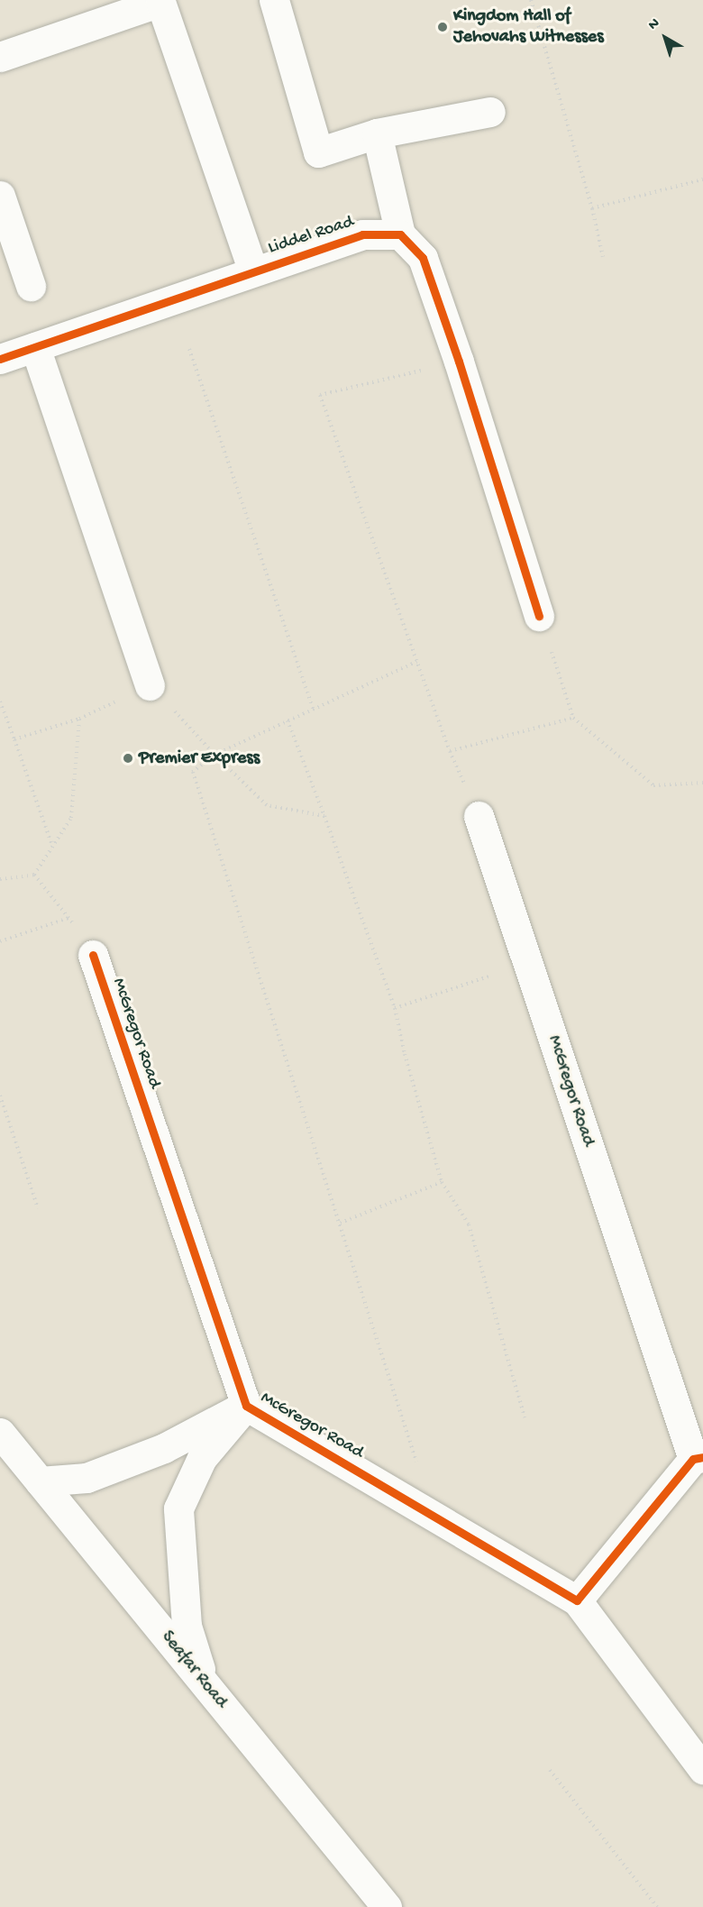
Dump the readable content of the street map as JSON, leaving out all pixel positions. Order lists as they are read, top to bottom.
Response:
{
  "streets": {
    "street": ["Liddel Road", "McGregor Road", "Seafar Road"]
  },
  "crossings": [
    ["McGregor Road", "Seafar Road"]
  ],
  "places": ["Kingdom Hall of Jehovahs Witnesses", "Premier Express"],
  "north": "top left"
}
